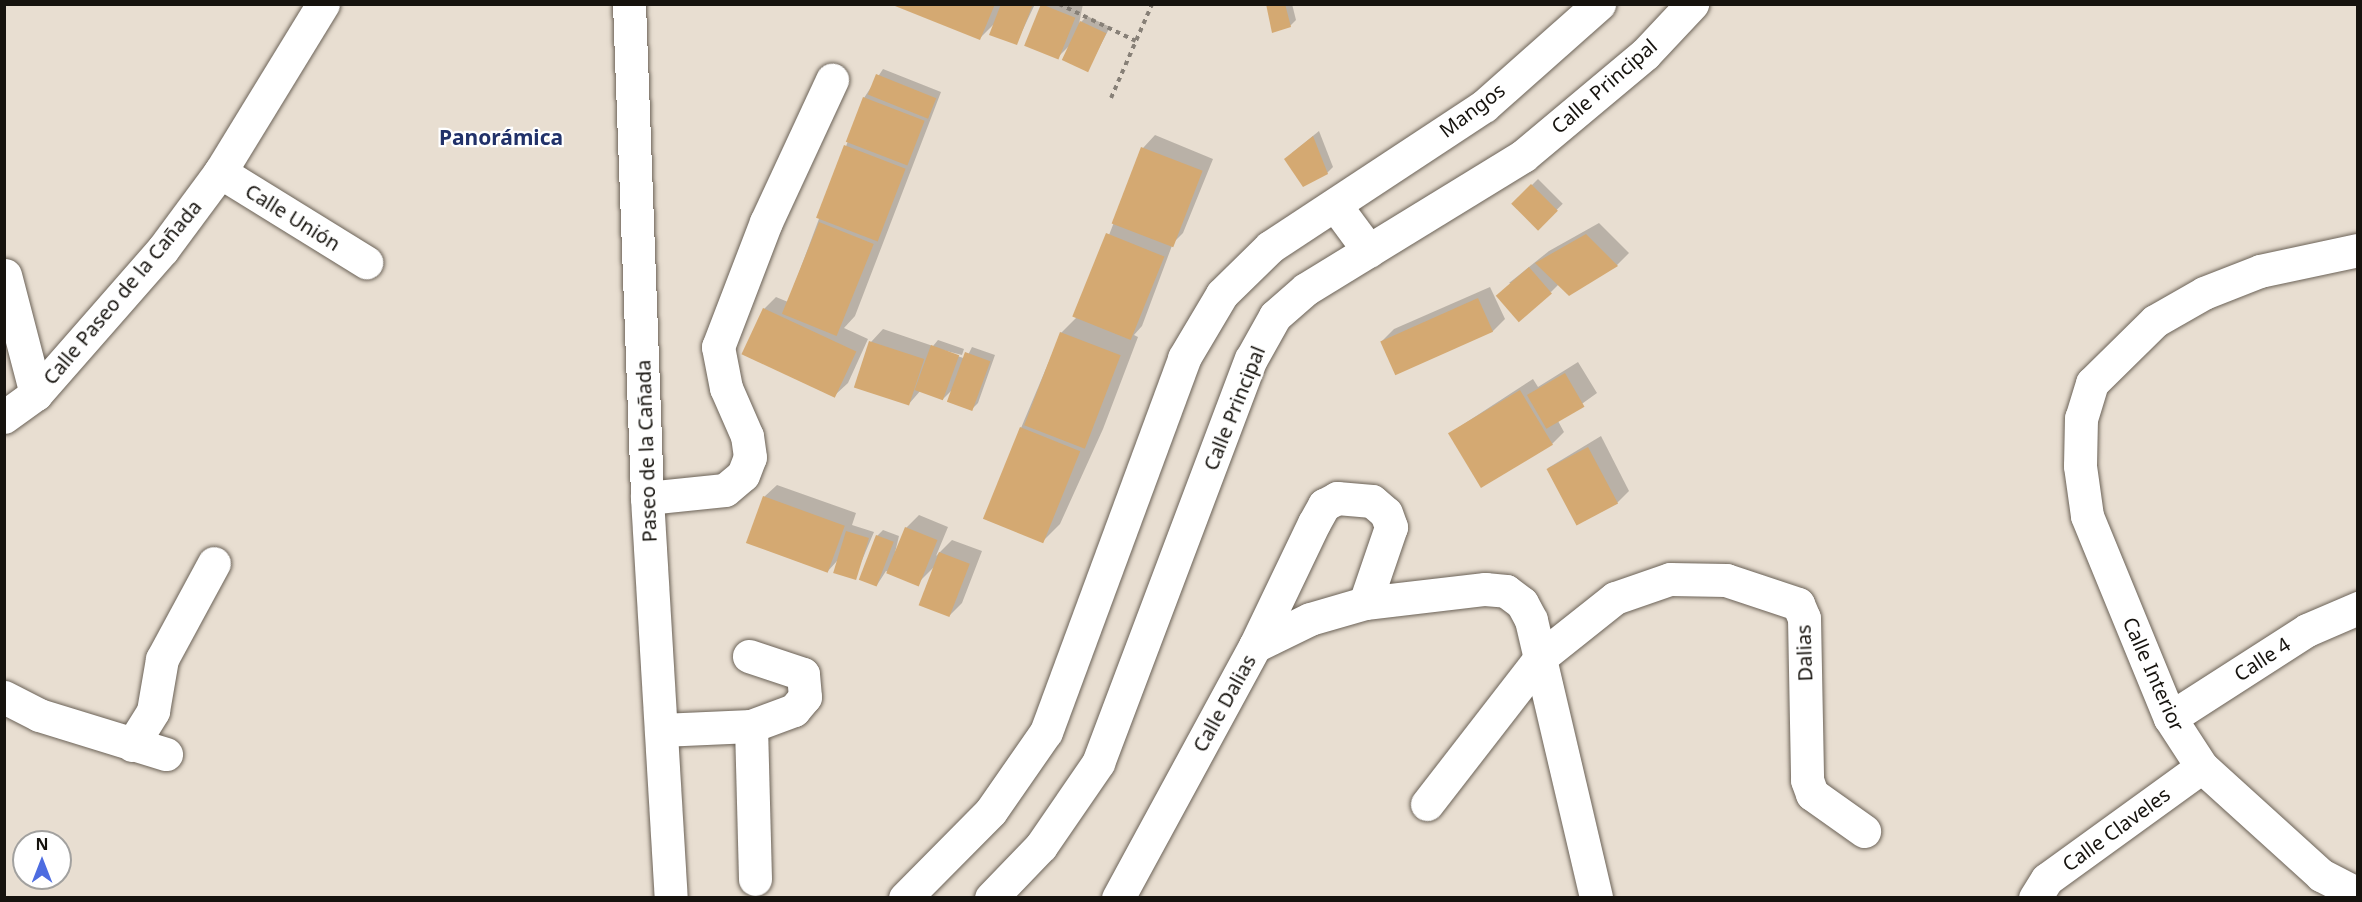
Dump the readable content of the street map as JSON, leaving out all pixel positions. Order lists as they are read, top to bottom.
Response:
{
  "streets": {
    "street": [
      "Calle Principal",
      "Mangos",
      "Calle Unión",
      "Calle Paseo de la Cañada",
      "Paseo de la Cañada",
      "Dalias",
      "Calle 4",
      "Calle Interior",
      "Calle Dalias",
      "Calle Claveles"
    ]
  },
  "crossings": [
    ["Calle Unión", "Calle Paseo de la Cañada"],
    ["Dalias", "Calle Dalias"],
    ["Calle 4", "Calle Interior"],
    ["Calle Interior", "Calle Claveles"]
  ],
  "districts": ["Panorámica"],
  "north": "top"
}
